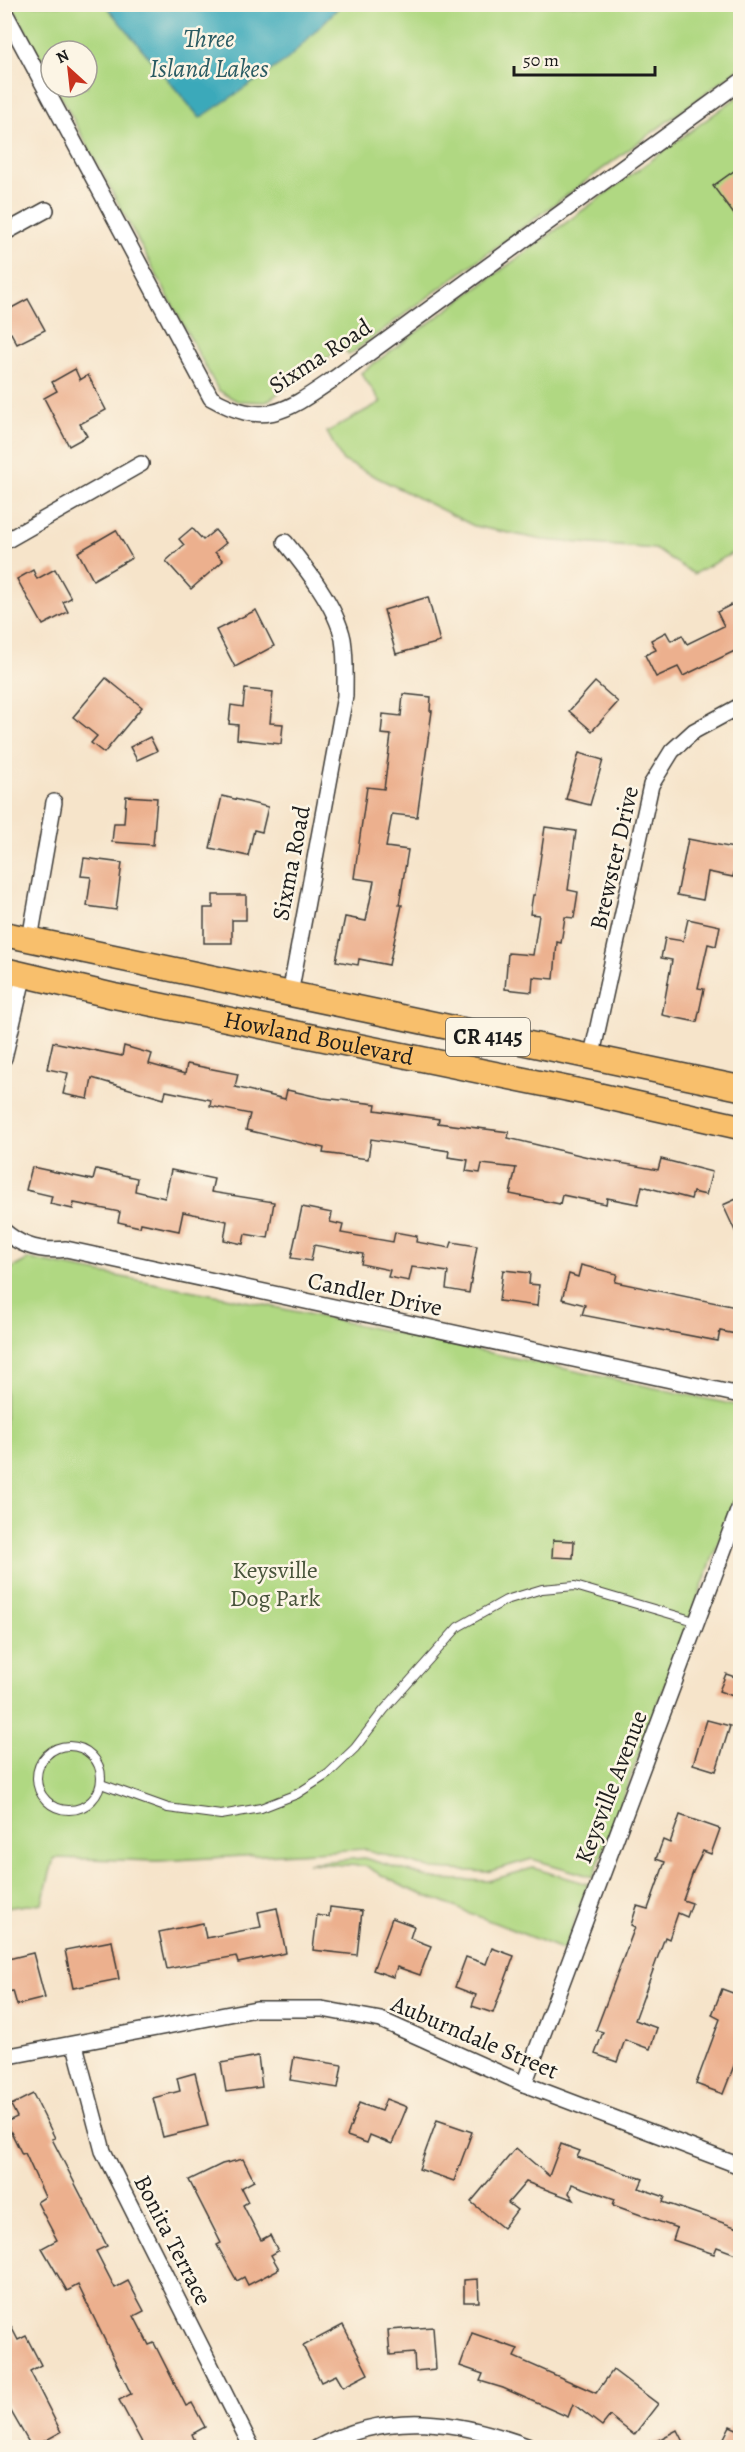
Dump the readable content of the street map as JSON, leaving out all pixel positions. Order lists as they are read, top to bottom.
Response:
{
  "streets": {
    "main road": ["CR 4145", "Howland Boulevard"],
    "street": [
      "Sixma Road",
      "Brewster Drive",
      "Candler Drive",
      "Keysville Avenue",
      "Auburndale Street",
      "Bonita Terrace"
    ]
  },
  "crossings": [
    ["Sixma Road", "Howland Boulevard"],
    ["Brewster Drive", "Howland Boulevard"],
    ["Keysville Avenue", "Auburndale Street"],
    ["Auburndale Street", "Bonita Terrace"]
  ],
  "water": ["Three Island Lakes"],
  "parks": ["Keysville Dog Park"],
  "scale_bar": "50 m",
  "north": "top left"
}
